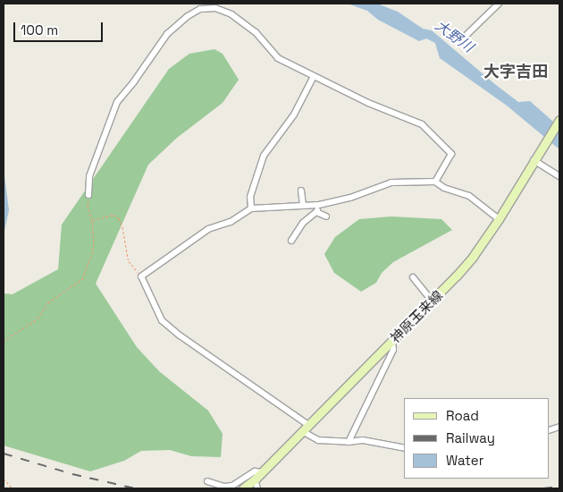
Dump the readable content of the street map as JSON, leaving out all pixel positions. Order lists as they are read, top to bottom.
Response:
{
  "streets": {
    "main road": ["神原玉来線"]
  },
  "districts": ["大字吉田"],
  "water": ["大野川"],
  "legend": ["Road", "Railway", "Water"],
  "scale_bar": "100 m"
}
